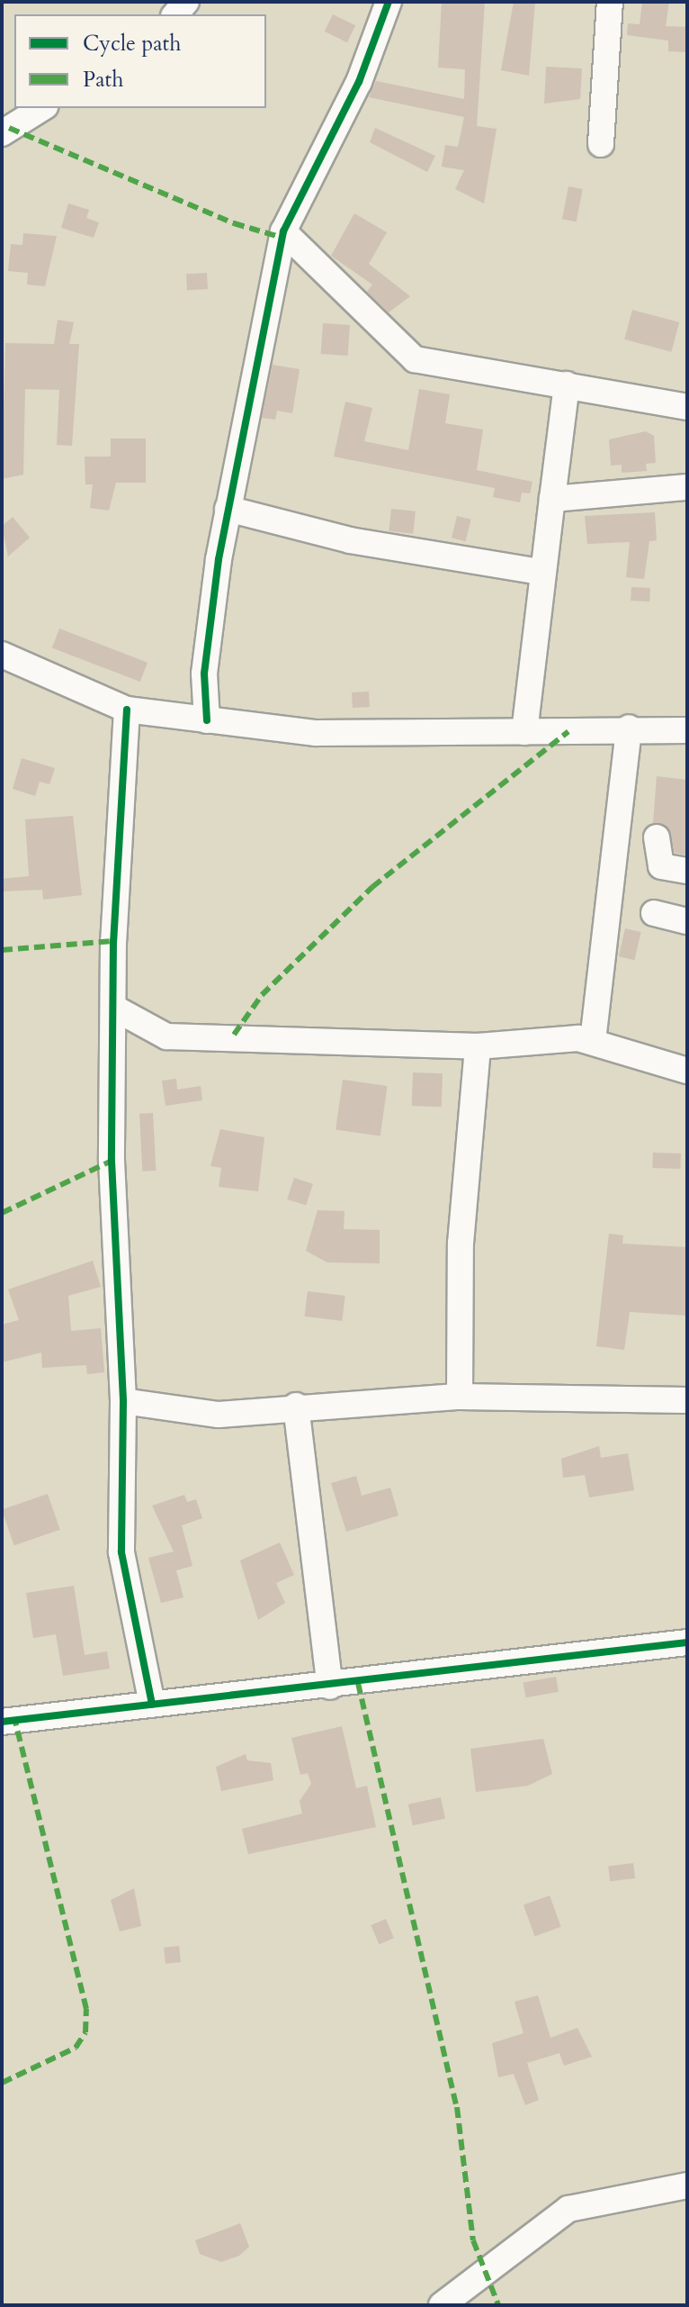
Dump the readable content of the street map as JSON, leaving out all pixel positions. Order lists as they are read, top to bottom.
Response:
{
  "legend": ["Cycle path", "Path"]
}
